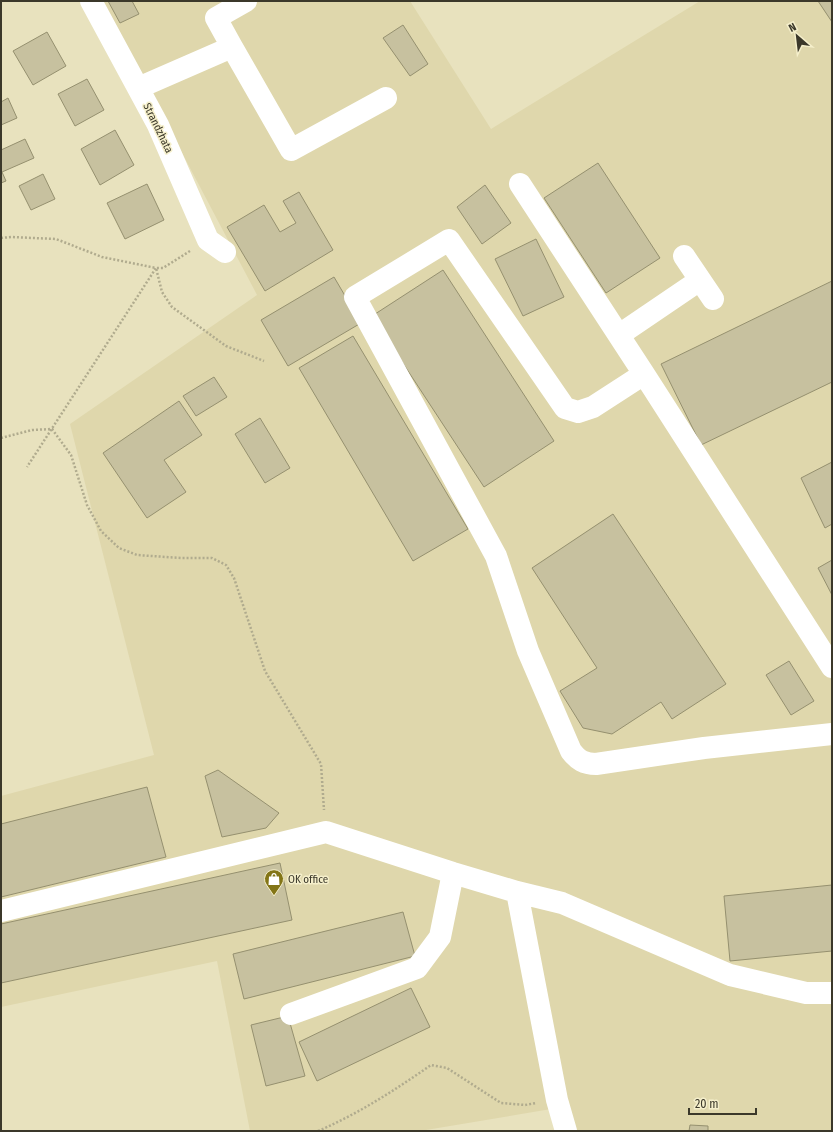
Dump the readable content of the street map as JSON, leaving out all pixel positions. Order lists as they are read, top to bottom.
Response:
{
  "streets": {
    "street": ["Strandzhata"]
  },
  "places": {
    "shop": ["OK office"]
  },
  "scale_bar": "20 m",
  "north": "top left"
}
